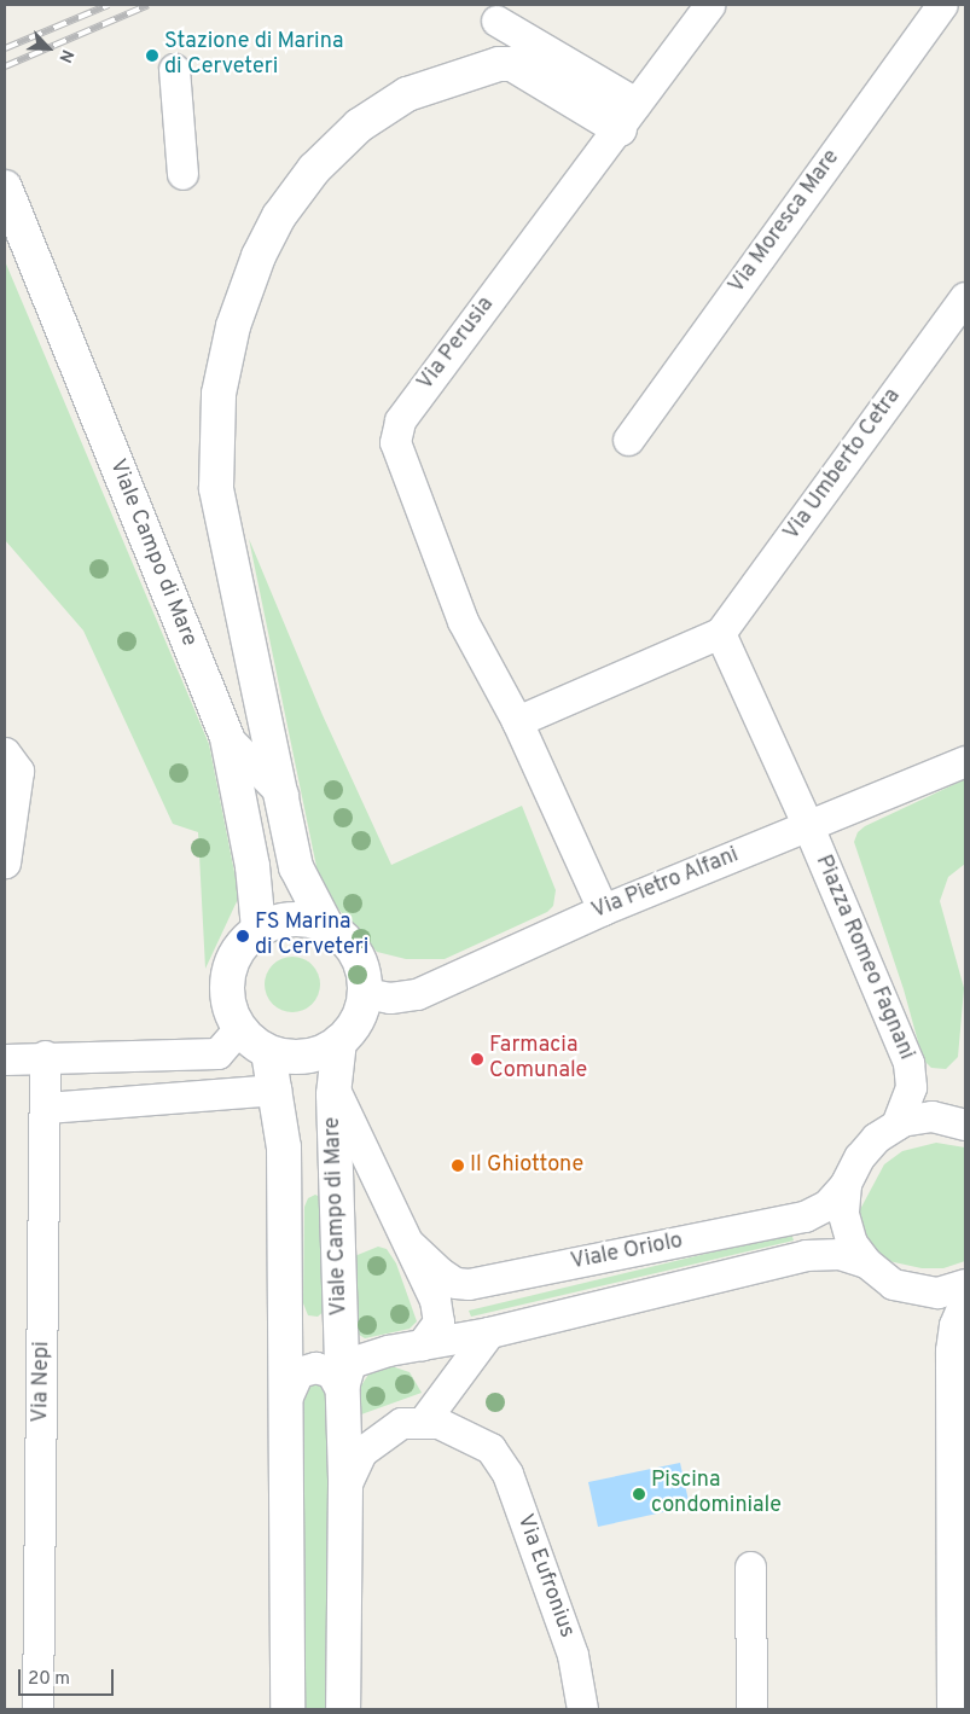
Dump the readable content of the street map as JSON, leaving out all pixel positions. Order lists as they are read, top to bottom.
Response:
{
  "streets": {
    "street": [
      "Via Moresca Mare",
      "Via Perusia",
      "Via Umberto Cetra",
      "Viale Campo di Mare",
      "Via Pietro Alfani",
      "Piazza Romeo Fagnani",
      "Viale Oriolo",
      "Via Nepi",
      "Via Eufronius"
    ]
  },
  "crossings": [
    ["Via Perusia", "Via Pietro Alfani"],
    ["Via Umberto Cetra", "Piazza Romeo Fagnani"],
    ["Viale Campo di Mare", "Via Pietro Alfani"],
    ["Viale Campo di Mare", "Viale Oriolo"],
    ["Via Pietro Alfani", "Piazza Romeo Fagnani"],
    ["Piazza Romeo Fagnani", "Viale Oriolo"]
  ],
  "places": [
    "Stazione di Marina di Cerveteri",
    "FS Marina di Cerveteri",
    "Farmacia Comunale",
    "Il Ghiottone",
    "Piscina condominiale"
  ],
  "scale_bar": "20 m",
  "north": "bottom right"
}
